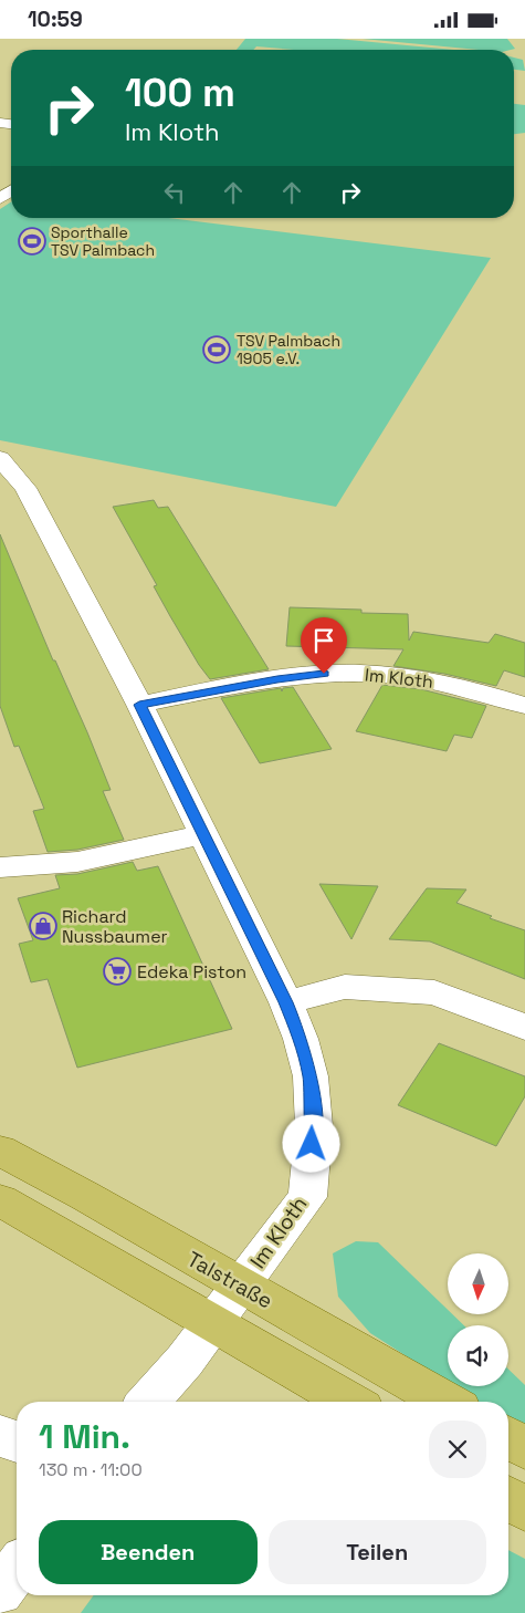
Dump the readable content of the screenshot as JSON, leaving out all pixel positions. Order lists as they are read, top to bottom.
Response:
{
  "streets": {
    "main road": ["Talstraße"],
    "street": ["Im Kloth"]
  },
  "crossings": [
    ["Im Kloth", "Talstraße"]
  ],
  "places": {
    "sports": ["Sporthalle TSV Palmbach", "TSV Palmbach 1905 e.V."],
    "shop": ["Richard Nussbaumer"],
    "supermarket": ["Edeka Piston"]
  },
  "north": "bottom",
  "page": {
    "status": "10:59",
    "turn": ["100 m", "Im Kloth"],
    "heading": ["1 Min.", "130 m · 11:00"],
    "buttons": ["Beenden", "Teilen"]
  }
}
